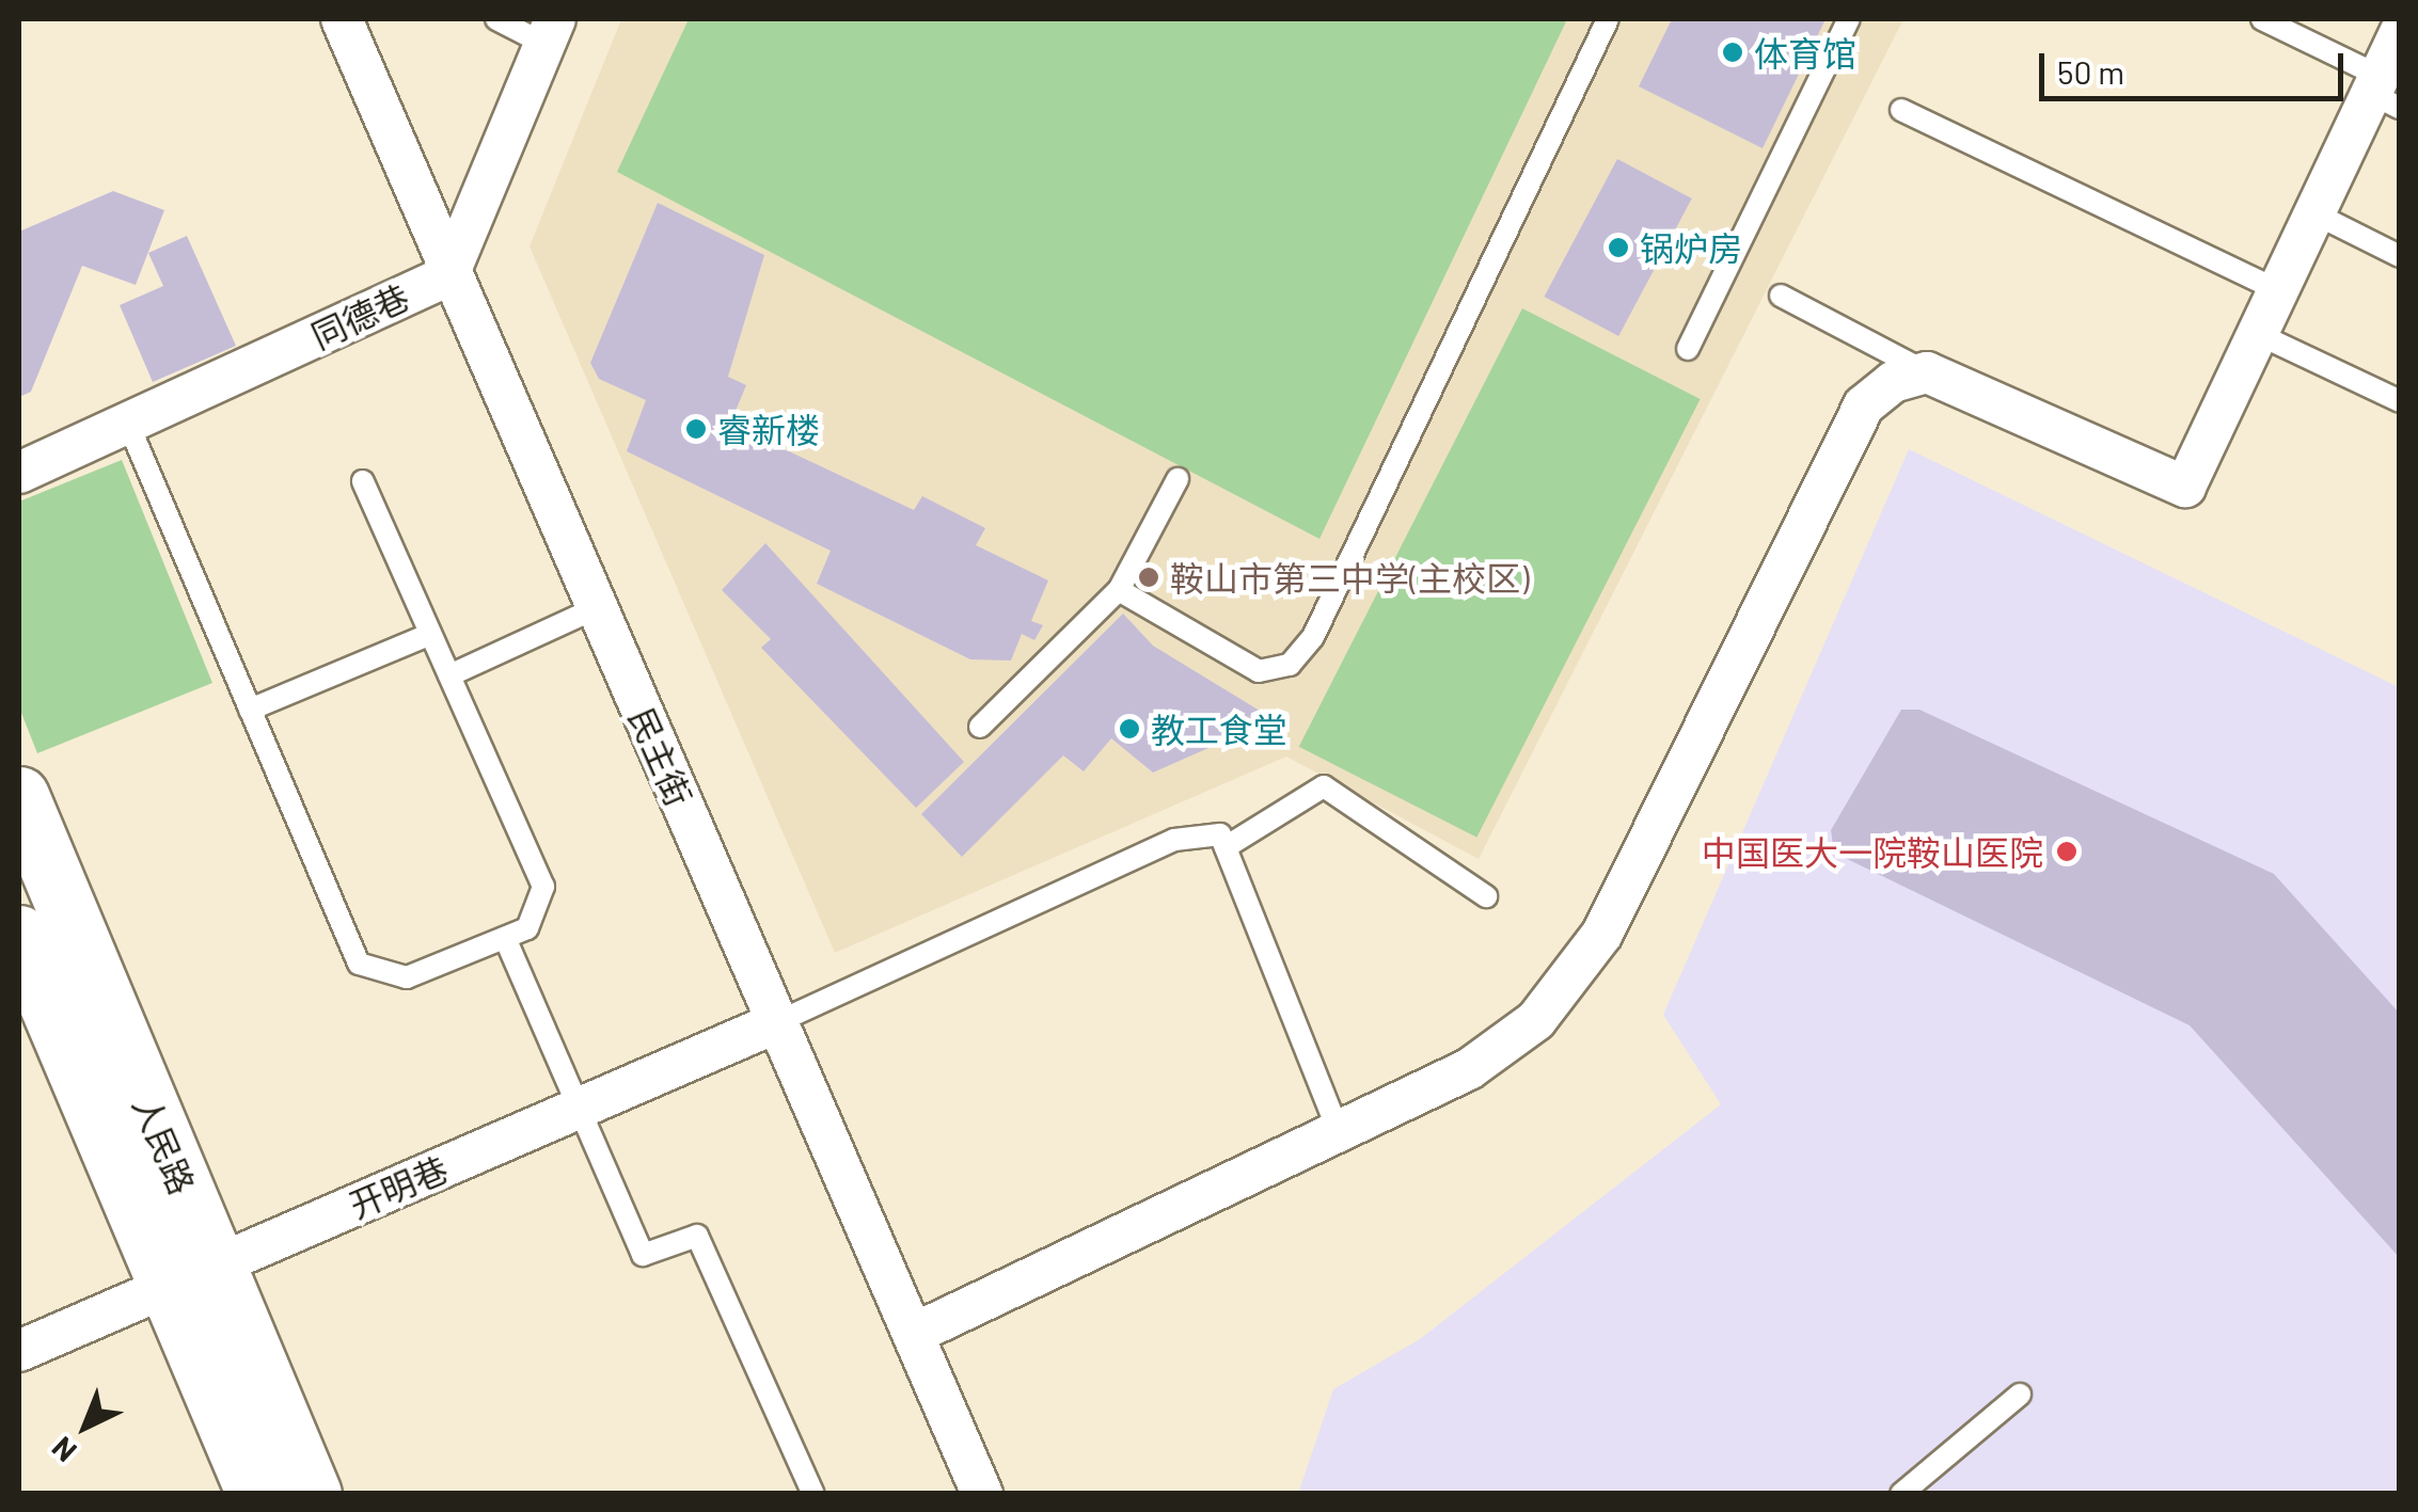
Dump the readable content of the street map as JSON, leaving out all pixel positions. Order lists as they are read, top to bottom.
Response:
{
  "streets": {
    "main road": ["人民路"],
    "street": ["同德巷", "民主街", "开明巷"]
  },
  "crossings": [
    ["同德巷", "民主街"],
    ["民主街", "开明巷"],
    ["人民路", "开明巷"]
  ],
  "places": [
    "体育馆",
    "锅炉房",
    "睿新楼",
    "鞍山市第三中学(主校区)",
    "教工食堂",
    "中国医大一院鞍山医院"
  ],
  "scale_bar": "50 m",
  "north": "bottom left"
}
